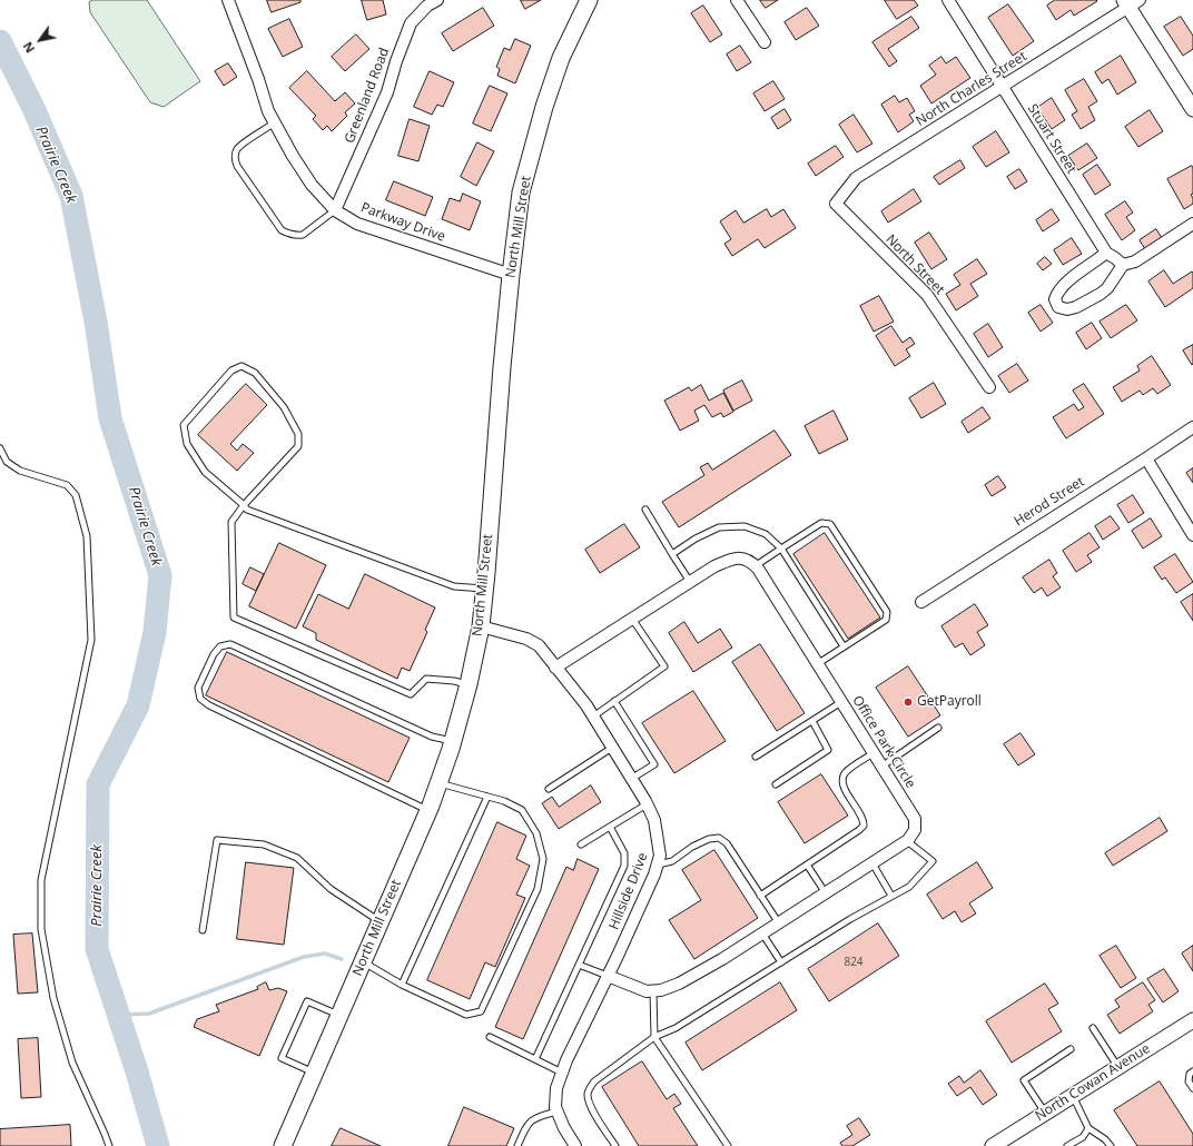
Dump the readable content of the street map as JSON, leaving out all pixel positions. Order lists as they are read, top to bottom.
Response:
{
  "streets": {
    "main road": ["North Mill Street"],
    "street": [
      "North Charles Street",
      "Greenland Road",
      "Stuart Street",
      "Parkway Drive",
      "North Street",
      "Herod Street",
      "Office Park Circle",
      "Hillside Drive",
      "North Cowan Avenue"
    ]
  },
  "crossings": [
    ["North Charles Street", "Stuart Street"],
    ["North Charles Street", "North Street"],
    ["Greenland Road", "Parkway Drive"],
    ["Parkway Drive", "North Mill Street"],
    ["North Mill Street", "Hillside Drive"]
  ],
  "water": ["Prairie Creek"],
  "places": ["GetPayroll"],
  "house_numbers": ["824"],
  "north": "bottom left"
}
